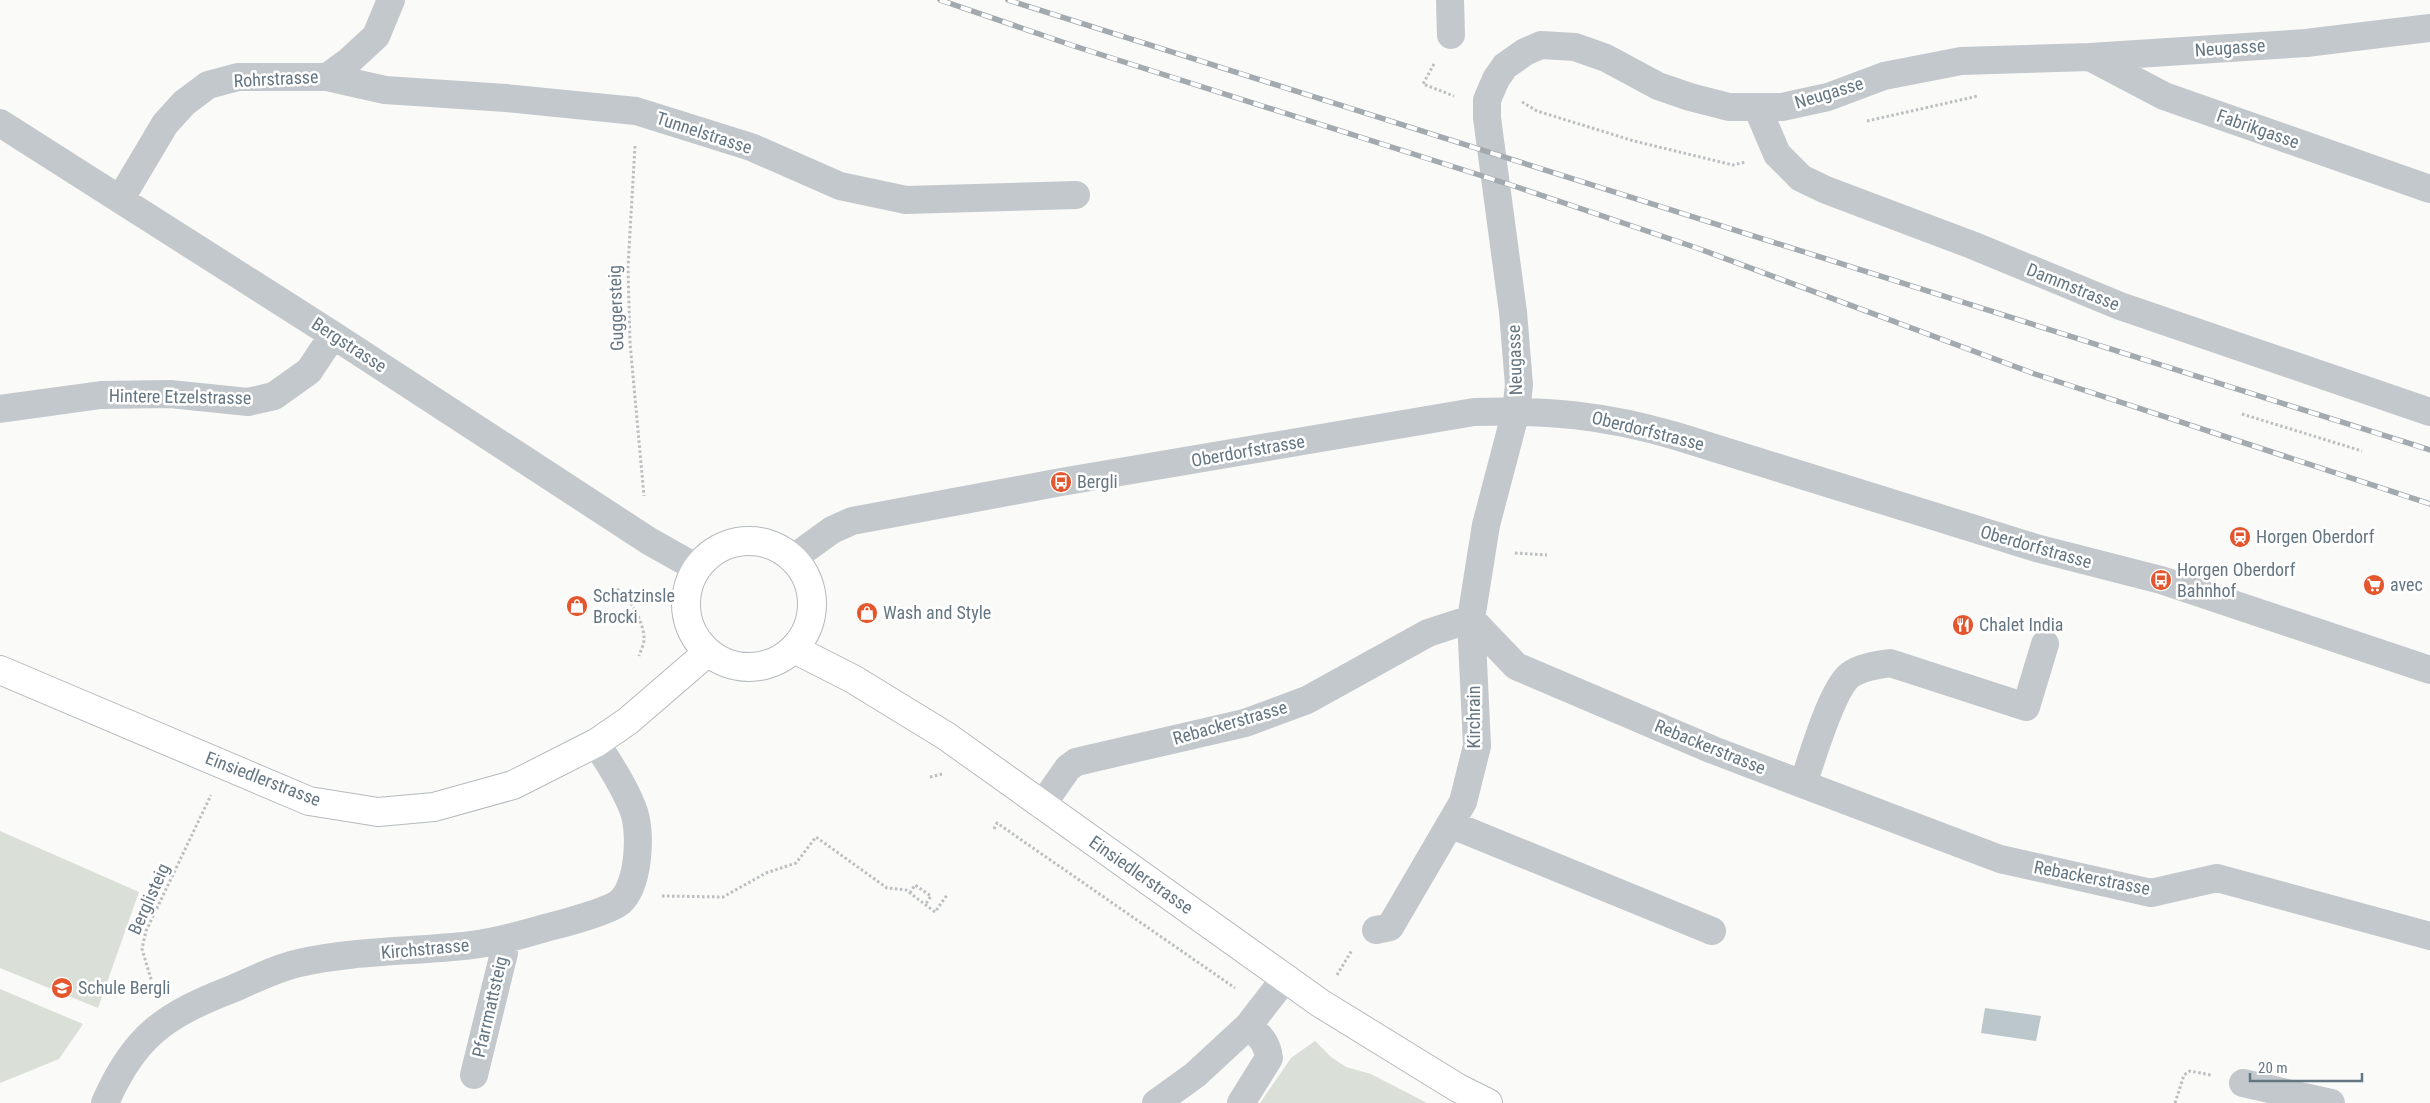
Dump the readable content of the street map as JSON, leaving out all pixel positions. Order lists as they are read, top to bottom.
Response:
{
  "streets": {
    "main road": ["Einsiedlerstrasse"],
    "street": [
      "Neugasse",
      "Rohrstrasse",
      "Fabrikgasse",
      "Tunnelstrasse",
      "Dammstrasse",
      "Bergstrasse",
      "Hintere Etzelstrasse",
      "Oberdorfstrasse",
      "Kirchrain",
      "Rebackerstrasse",
      "Kirchstrasse",
      "Pfarrmattsteig"
    ],
    "path": ["Guggersteig", "Berglisteig"]
  },
  "crossings": [
    ["Neugasse", "Fabrikgasse"],
    ["Neugasse", "Dammstrasse"],
    ["Neugasse", "Oberdorfstrasse"],
    ["Neugasse", "Kirchrain"],
    ["Rohrstrasse", "Tunnelstrasse"],
    ["Rohrstrasse", "Bergstrasse"],
    ["Tunnelstrasse", "Guggersteig"],
    ["Bergstrasse", "Hintere Etzelstrasse"],
    ["Bergstrasse", "Oberdorfstrasse"],
    ["Bergstrasse", "Einsiedlerstrasse"],
    ["Oberdorfstrasse", "Kirchrain"],
    ["Oberdorfstrasse", "Einsiedlerstrasse"],
    ["Kirchrain", "Rebackerstrasse"],
    ["Rebackerstrasse", "Einsiedlerstrasse"],
    ["Berglisteig", "Kirchstrasse"],
    ["Kirchstrasse", "Pfarrmattsteig"]
  ],
  "places": {
    "bus stop": ["Bergli", "Horgen Oberdorf Bahnhof"],
    "station": ["Horgen Oberdorf"],
    "supermarket": ["avec"],
    "shop": ["Schatzinsle Brocki", "Wash and Style"],
    "restaurant": ["Chalet India"],
    "school or university": ["Schule Bergli"]
  },
  "scale_bar": "20 m"
}
